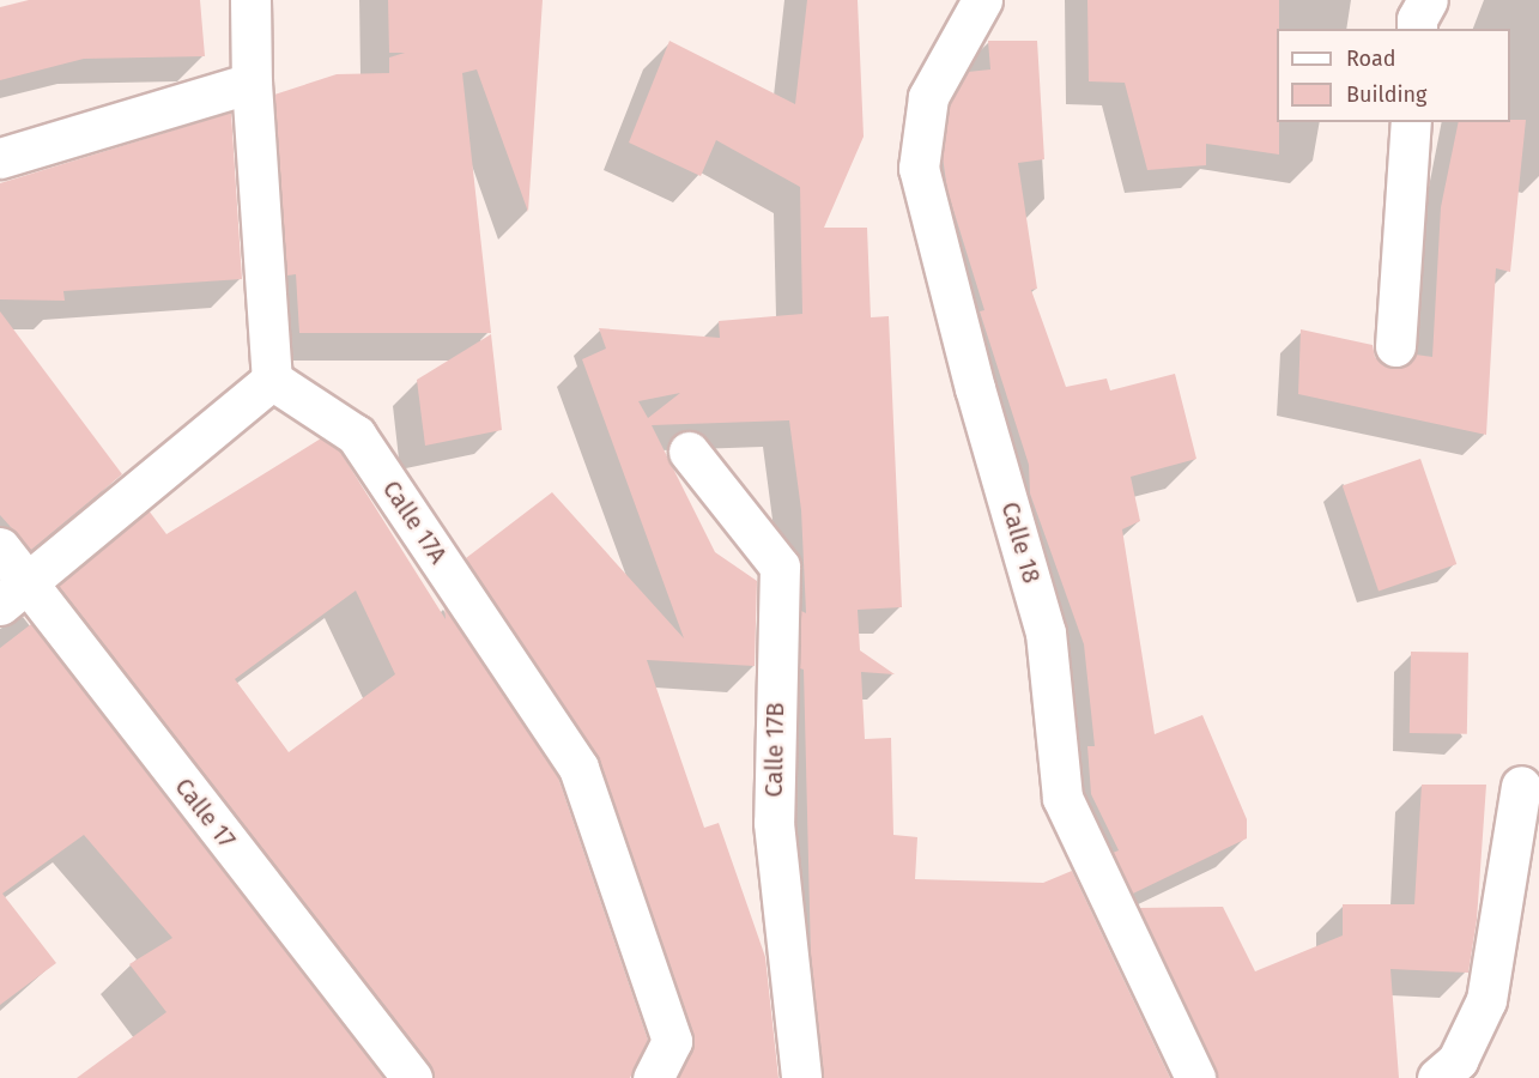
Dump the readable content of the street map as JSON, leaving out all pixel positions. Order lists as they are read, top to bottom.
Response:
{
  "streets": {
    "street": [
      "Calle 17A",
      "Calle 18",
      "Calle 17B",
      "Calle 17"
    ]
  },
  "legend": ["Road", "Building"]
}
